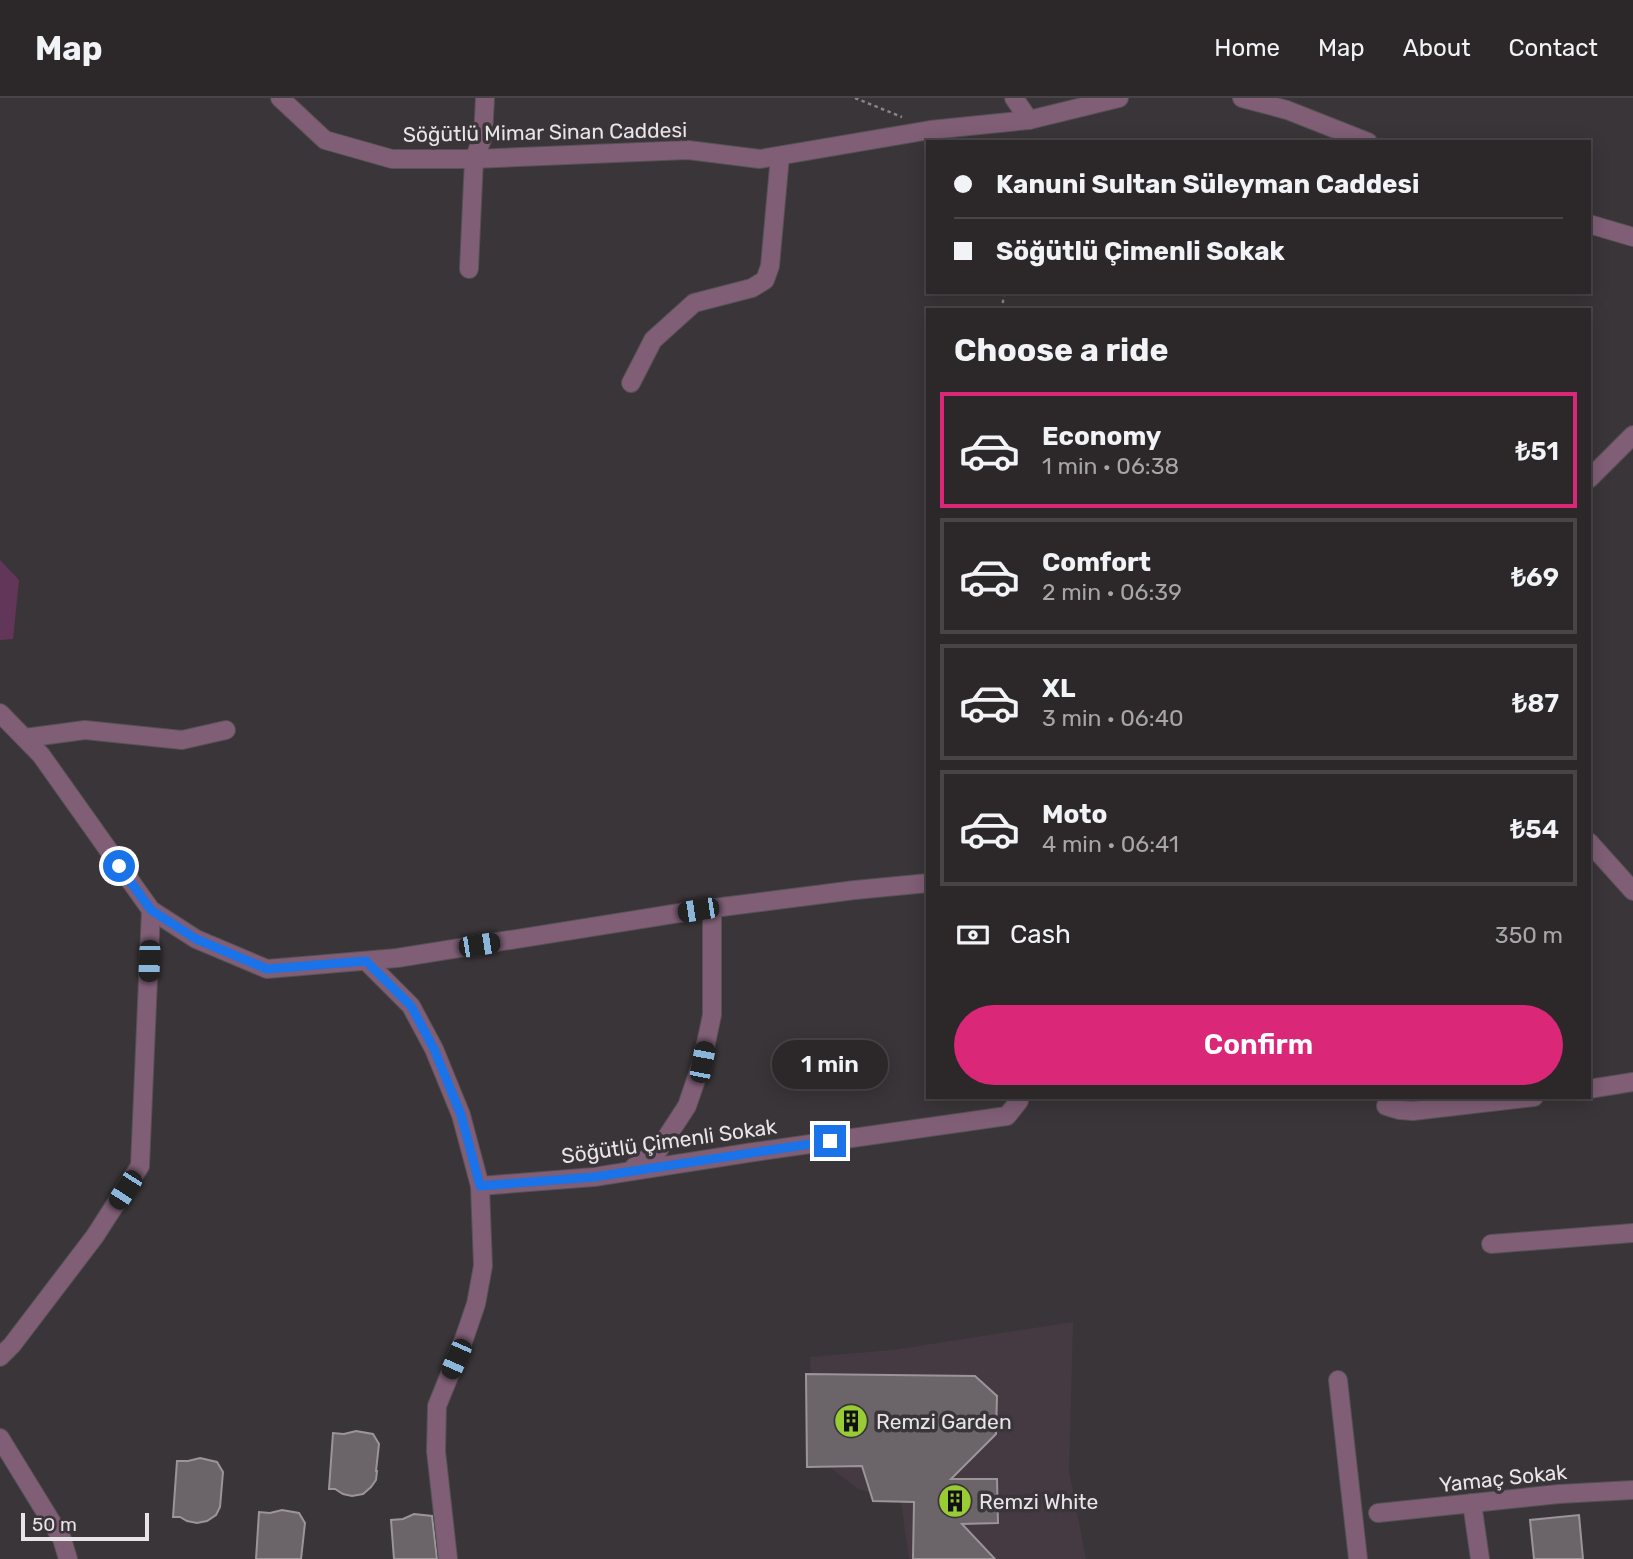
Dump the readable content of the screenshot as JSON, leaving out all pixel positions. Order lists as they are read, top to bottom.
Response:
{
  "streets": {
    "street": ["Söğütlü Mimar Sinan Caddesi", "Söğütlü Çimenli Sokak", "Yamaç Sokak"]
  },
  "places": {
    "building": ["Remzi Garden", "Remzi White"]
  },
  "scale_bar": "50 m",
  "page": {
    "header": "Map",
    "nav": [
      "Home",
      "Map",
      "About",
      "Contact"
    ],
    "banner": ["Kanuni Sultan Süleyman Caddesi", "Söğütlü Çimenli Sokak"],
    "heading": "Choose a ride",
    "list": [
      {
        "name": "Economy",
        "note": "1 min · 06:38",
        "value": "₺51"
      },
      {
        "name": "Comfort",
        "note": "2 min · 06:39",
        "value": "₺69"
      },
      {
        "name": "XL",
        "note": "3 min · 06:40",
        "value": "₺87"
      },
      {
        "name": "Moto",
        "note": "4 min · 06:41",
        "value": "₺54"
      }
    ],
    "pay": ["Cash", "350 m"],
    "buttons": "Confirm",
    "bubble": "1 min",
    "scale": "50 m"
  }
}
